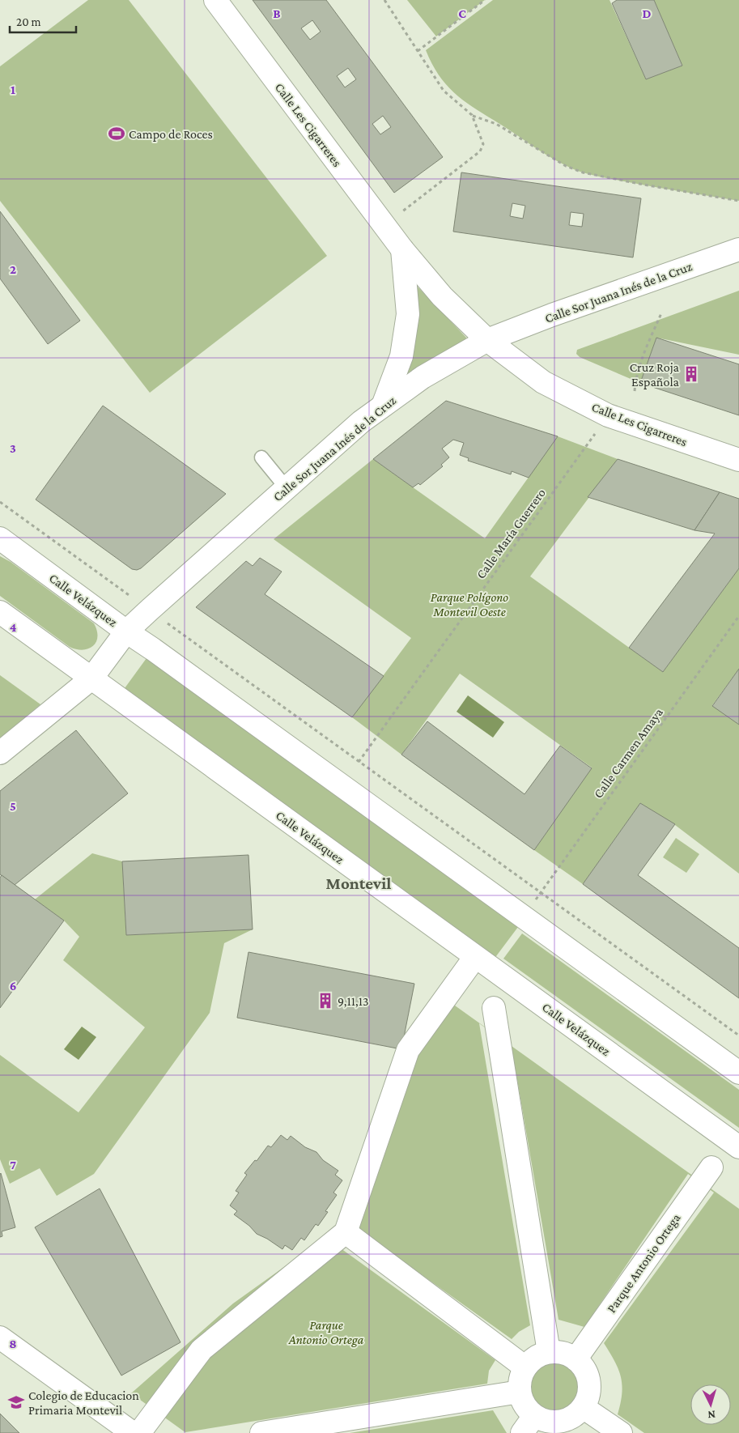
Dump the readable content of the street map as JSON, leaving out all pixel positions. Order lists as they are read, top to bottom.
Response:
{
  "streets": {
    "street": [
      "Calle Les Cigarreres",
      "Calle Sor Juana Inés de la Cruz",
      "Calle Velázquez",
      "Parque Antonio Ortega"
    ],
    "path": ["Calle María Guerrero", "Calle Carmen Amaya"]
  },
  "crossings": [
    ["Calle Les Cigarreres", "Calle Sor Juana Inés de la Cruz"],
    ["Calle Les Cigarreres", "Calle María Guerrero"],
    ["Calle Sor Juana Inés de la Cruz", "Calle Velázquez"]
  ],
  "districts": ["Montevil"],
  "parks": ["Parque Polígono Montevil Oeste", "Parque Antonio Ortega"],
  "places": {
    "sports": ["Campo de Roces"],
    "building": ["Cruz Roja Española", "9,11,13"],
    "school or university": ["Colegio de Educacion Primaria Montevil"]
  },
  "scale_bar": "20 m",
  "north": "bottom",
  "grid": {
    "columns": ["B", "C", "D"],
    "rows": [
      "1",
      "2",
      "3",
      "4",
      "5",
      "6",
      "7",
      "8"
    ]
  }
}
